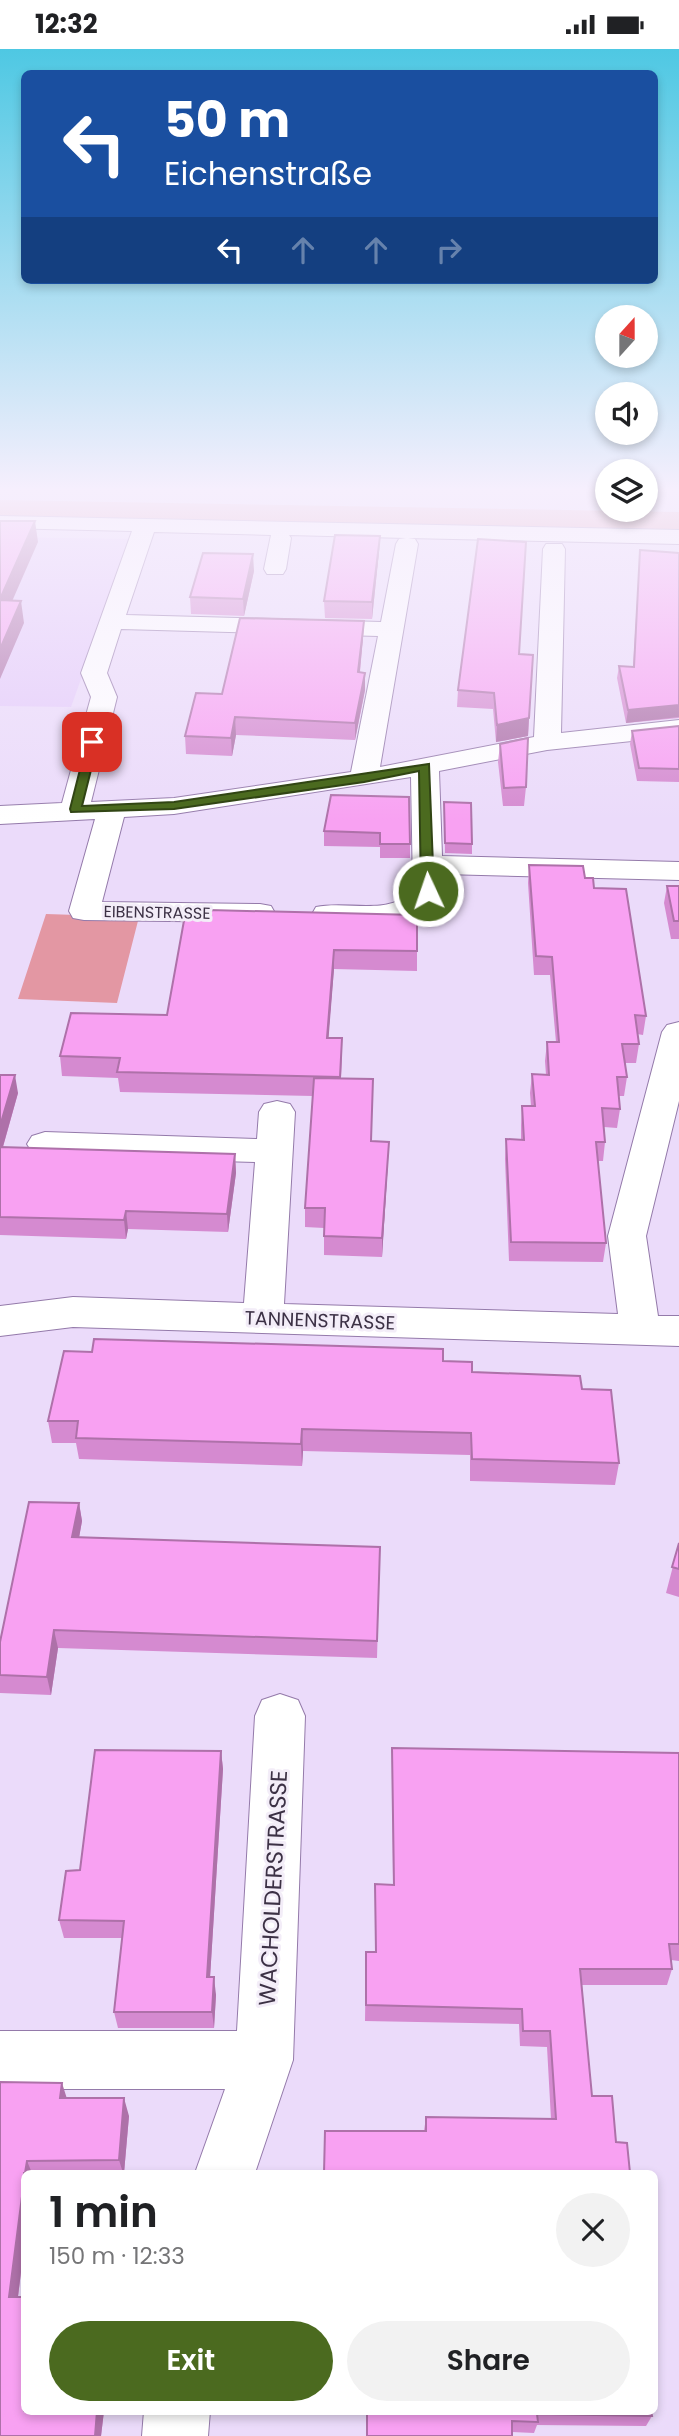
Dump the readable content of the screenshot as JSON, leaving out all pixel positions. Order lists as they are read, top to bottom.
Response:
{
  "streets": {
    "street": ["EIBENSTRASSE", "TANNENSTRASSE", "WACHOLDERSTRASSE"]
  },
  "north": "top",
  "page": {
    "status": "12:32",
    "turn": ["50 m", "Eichenstraße"],
    "heading": ["1 min", "150 m · 12:33"],
    "buttons": ["Exit", "Share"]
  }
}
